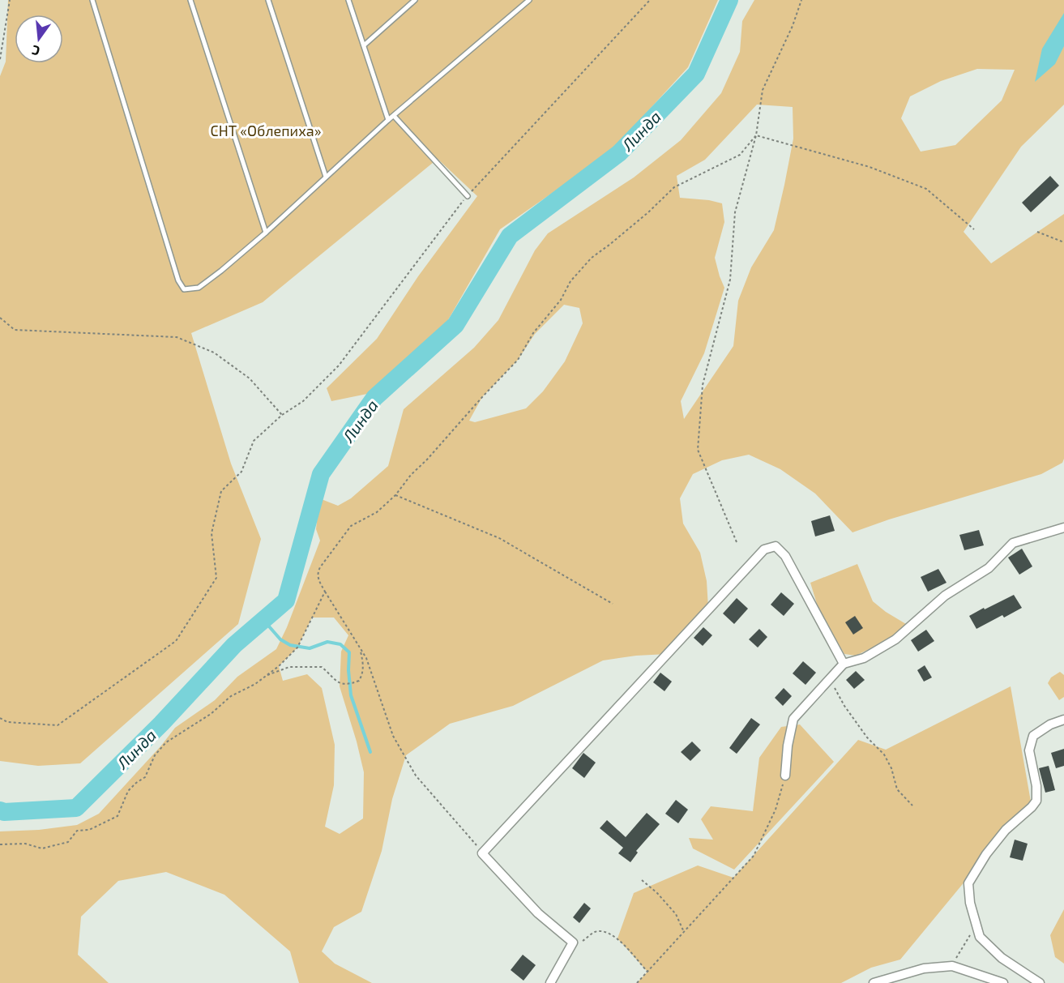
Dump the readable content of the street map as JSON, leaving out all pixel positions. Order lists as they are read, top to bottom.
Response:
{
  "water": ["Линда"],
  "parks": ["СНТ «Облепиха»"],
  "north": "bottom"
}
